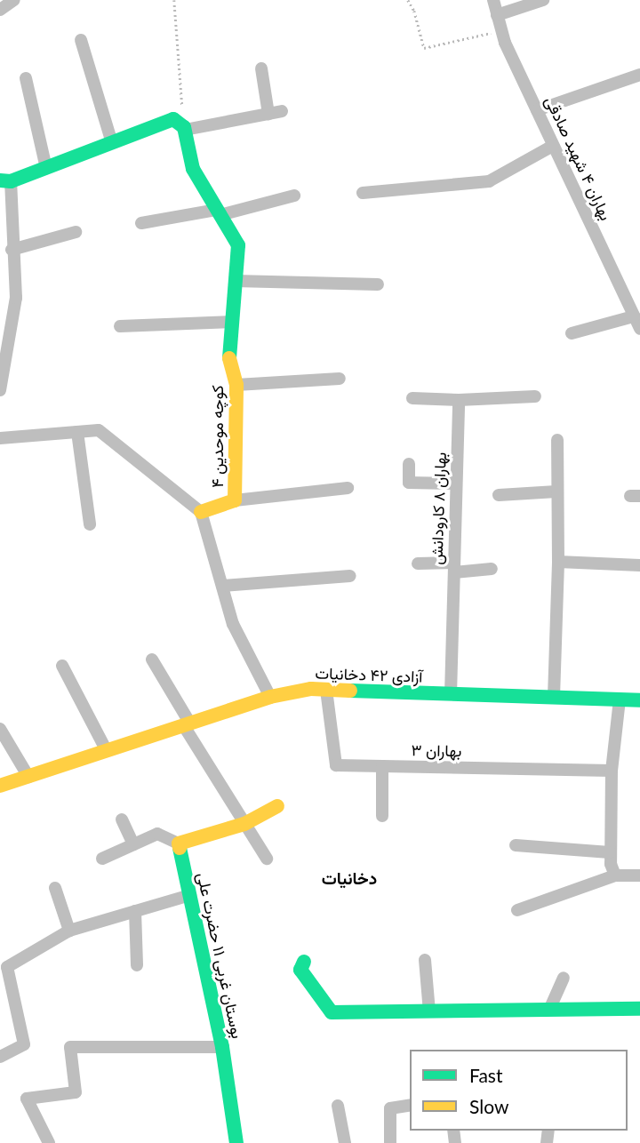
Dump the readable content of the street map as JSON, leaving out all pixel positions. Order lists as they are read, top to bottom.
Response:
{
  "streets": {
    "street": [
      "بهاران ۴ شهید صادقی",
      "کوچه موحدین ۴",
      "بهاران ۸ کارودانش",
      "آزادی ۴۲ دخانیات",
      "بهاران ۳",
      "بوستان غربی ۱۱ حضرت علی"
    ]
  },
  "crossings": [
    ["بهاران ۸ کارودانش", "آزادی ۴۲ دخانیات"],
    ["آزادی ۴۲ دخانیات", "بهاران ۳"]
  ],
  "districts": ["دخانیات"],
  "legend": ["Fast", "Slow"]
}
